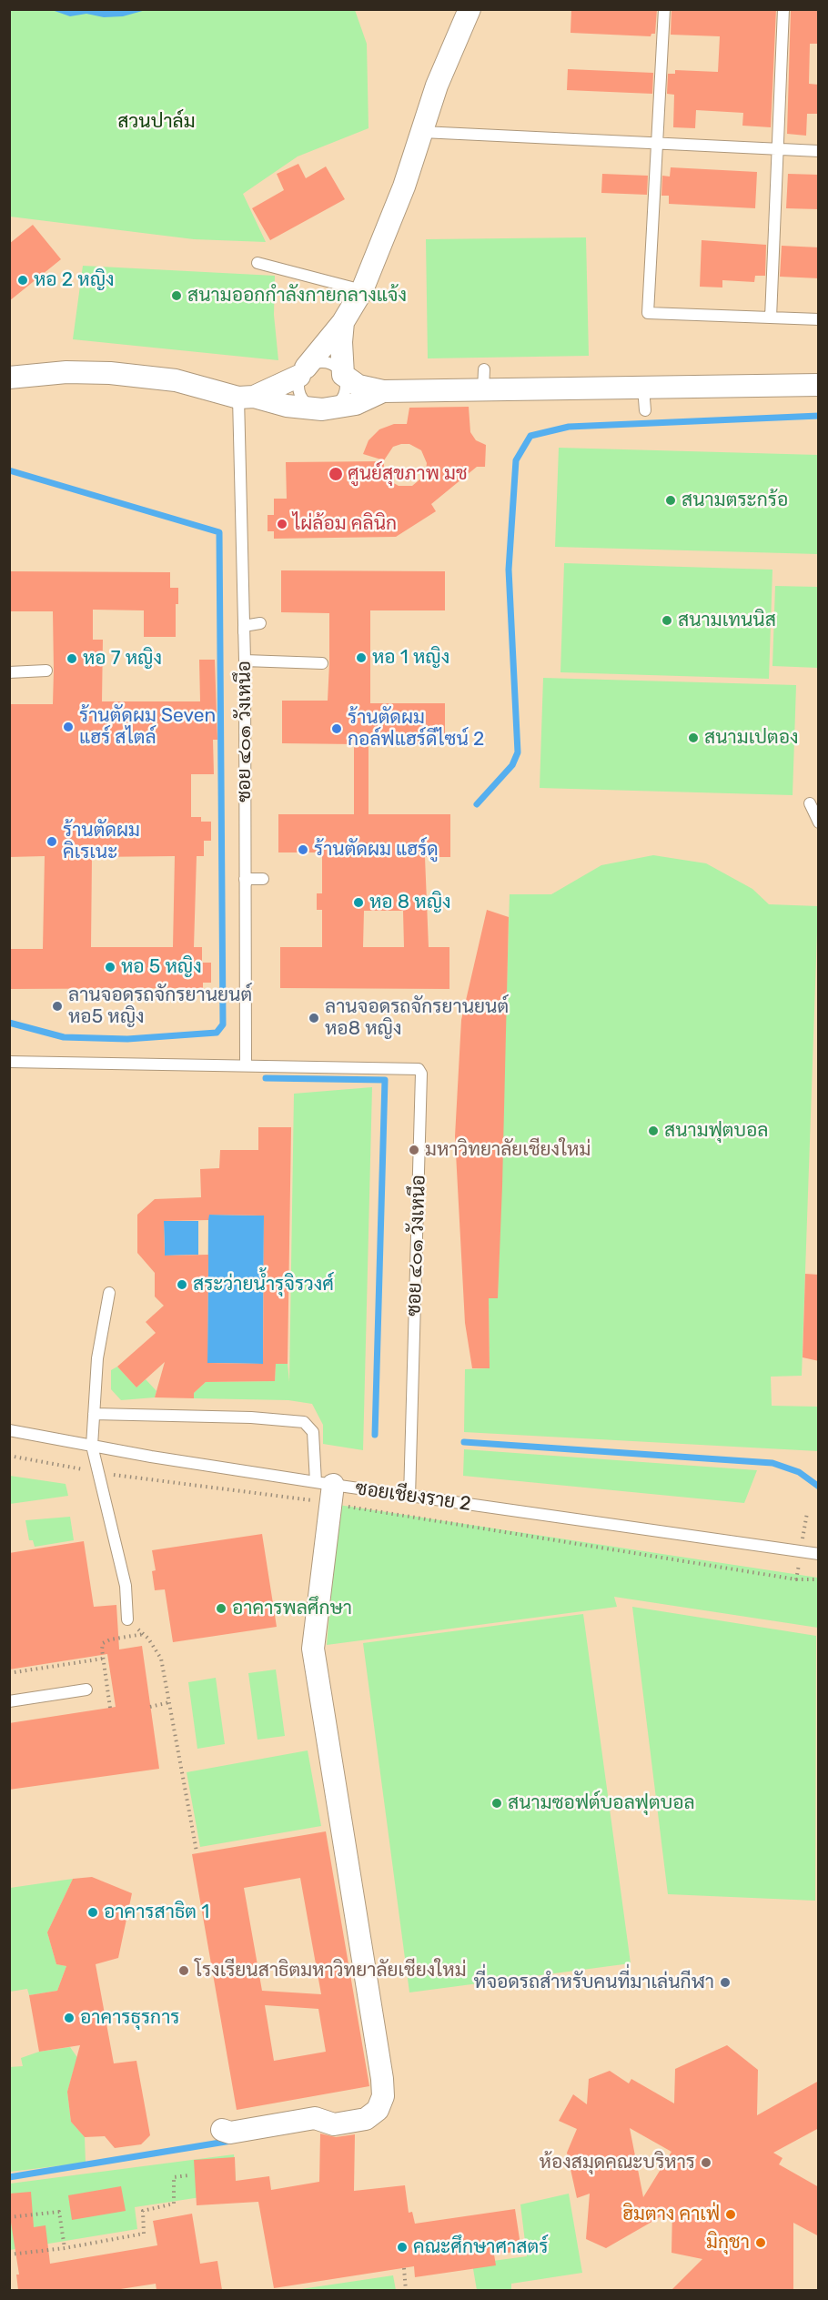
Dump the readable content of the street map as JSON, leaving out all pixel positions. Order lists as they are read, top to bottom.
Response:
{
  "streets": {
    "lane": ["ซอย ๔๐๑ วังเหนึอ", "ซอยเชียงราย 2"]
  },
  "crossings": [
    ["ซอย ๔๐๑ วังเหนึอ", "ซอยเชียงราย 2"]
  ],
  "parks": ["สวนปาล์ม"],
  "places": [
    "หอ 2 หญิง",
    "สนามออกกำลังกายกลางแจ้ง",
    "ศูนย์สุขภาพ มช",
    "สนามตระกร้อ",
    "ไผ่ล้อม คลินิก",
    "สนามเทนนิส",
    "หอ 1 หญิง",
    "หอ 7 หญิง",
    "ร้านตัดผม Seven แฮร์ สไตล์",
    "ร้านตัดผม กอล์ฟแฮร์ดีไซน์ 2",
    "สนามเปตอง",
    "ร้านตัดผม คิเรเนะ",
    "ร้านตัดผม แฮร์ดู",
    "หอ 8 หญิง",
    "หอ 5 หญิง",
    "ลานจอดรถจักรยานยนต์ หอ5 หญิง",
    "ลานจอดรถจักรยานยนต์ หอ8 หญิง",
    "สนามฟุตบอล",
    "มหาวิทยาลัยเชียงใหม่",
    "สระว่ายน้ำรุจิรวงศ์",
    "อาคารพลศึกษา",
    "สนามซอฟต์บอลฟุตบอล",
    "อาคารสาธิต 1",
    "โรงเรียนสาธิตมหาวิทยาลัยเชียงใหม่",
    "ที่จอดรถสำหรับคนที่มาเล่นกีฬา",
    "อาคารธุรการ",
    "ห้องสมุดคณะบริหาร",
    "ฮิมตาง คาเฟ่",
    "มิกุชา",
    "คณะศึกษาศาสตร์"
  ]
}
